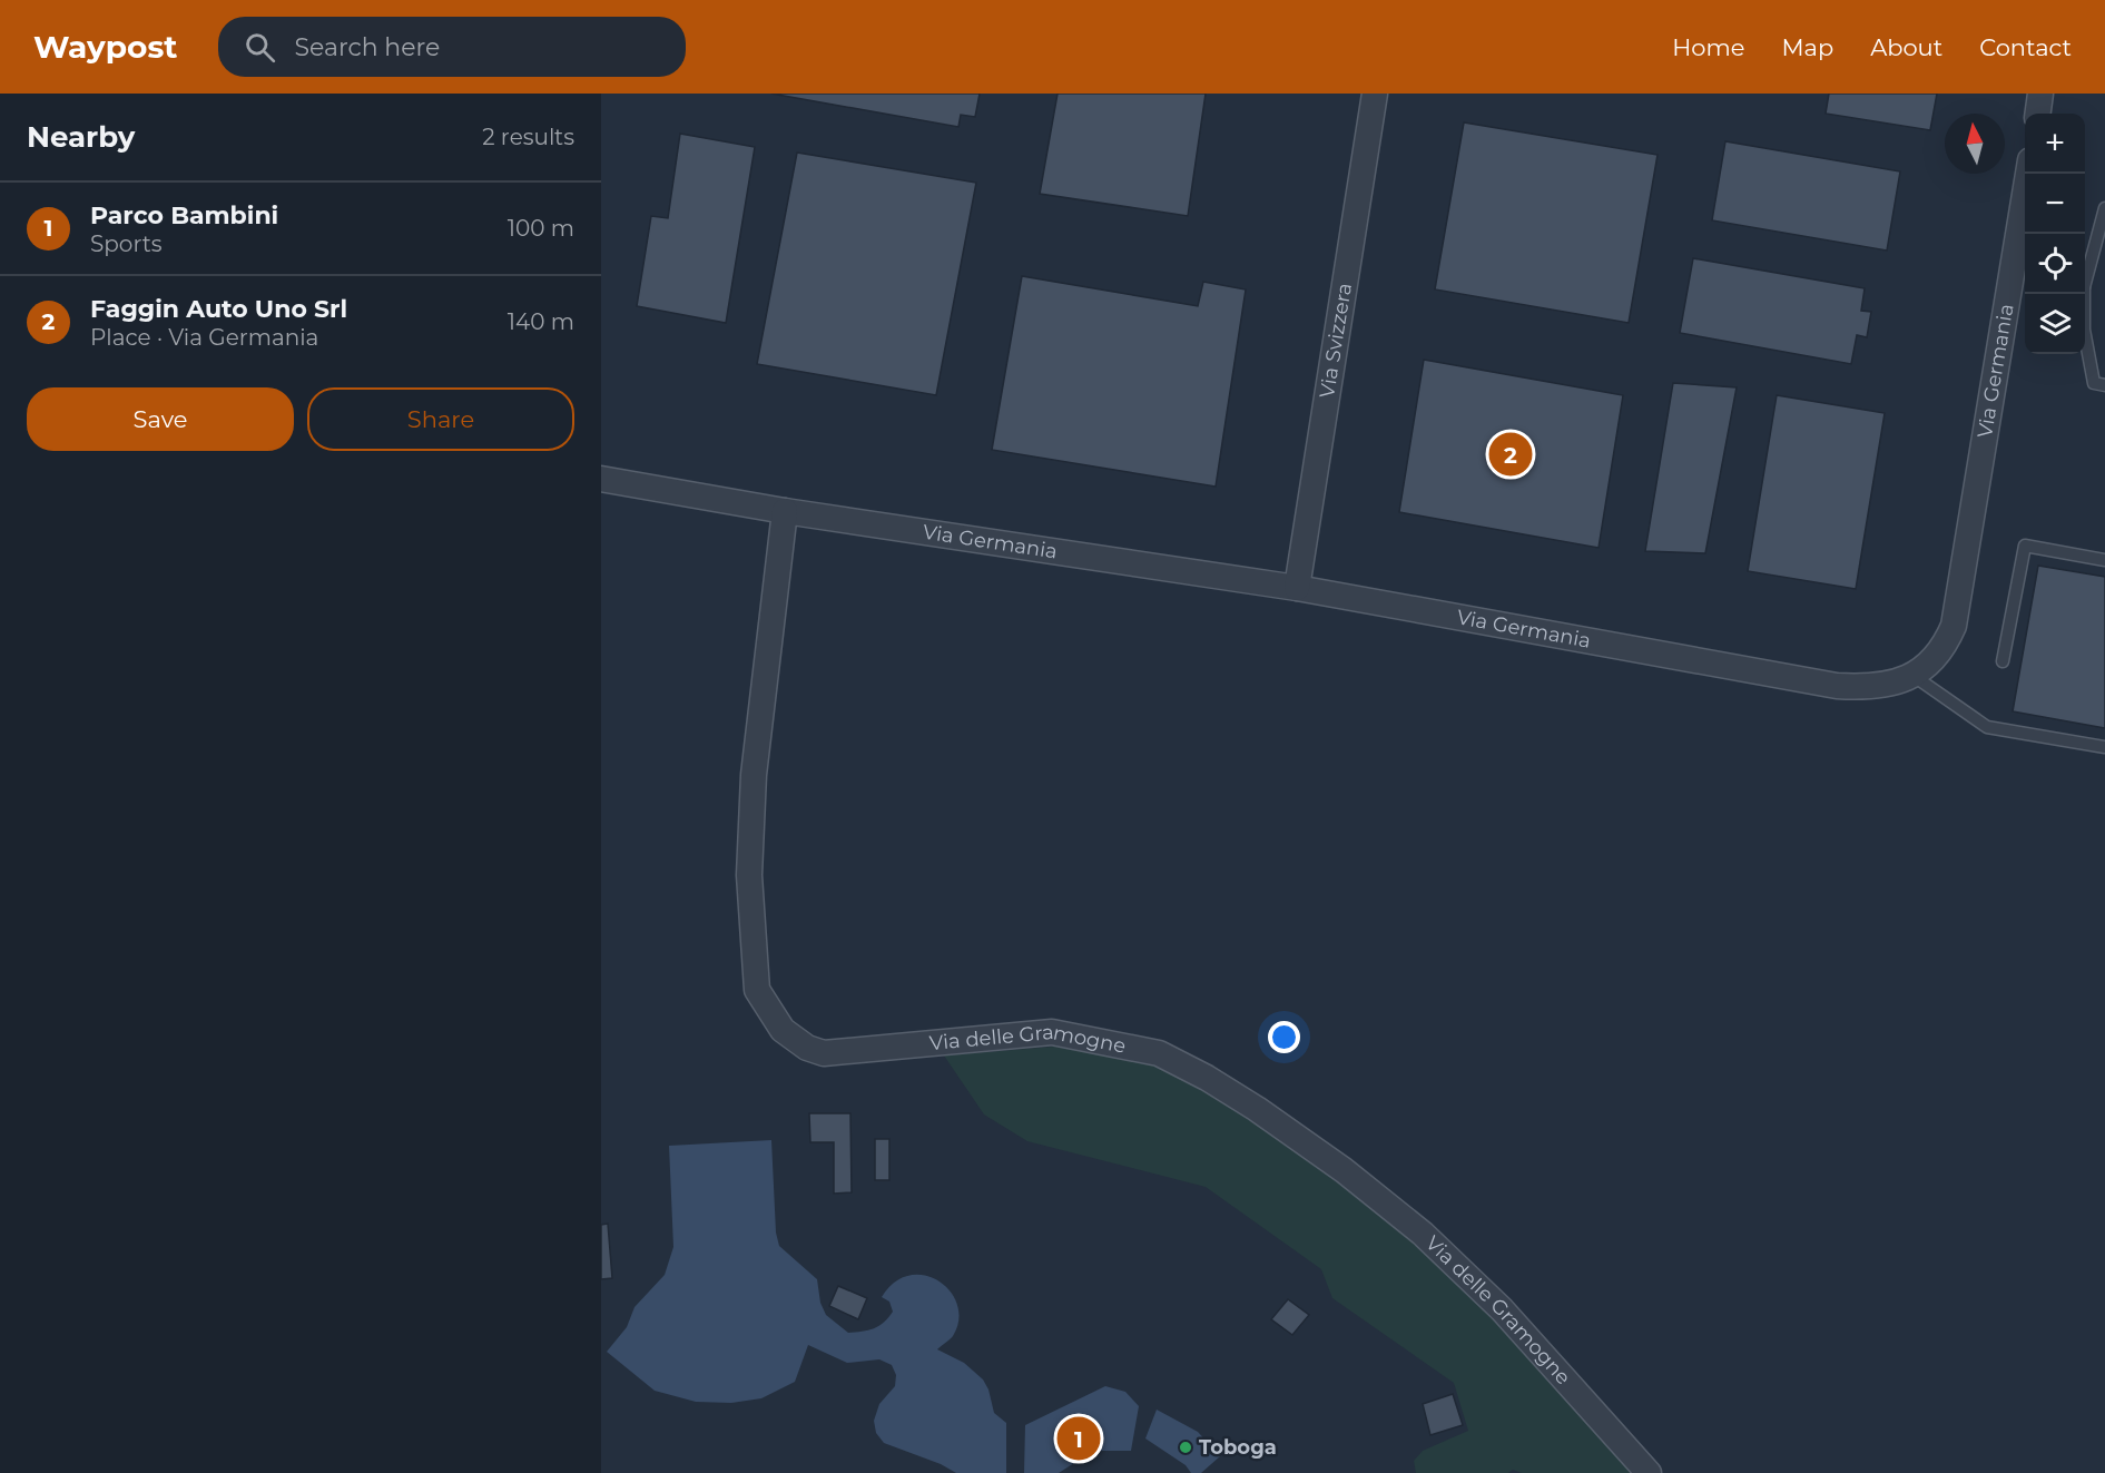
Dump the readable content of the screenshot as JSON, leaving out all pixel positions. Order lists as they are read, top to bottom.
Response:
{
  "streets": {
    "street": ["Via Svizzera", "Via Germania", "Via delle Gramogne"]
  },
  "crossings": [
    ["Via Svizzera", "Via Germania"],
    ["Via Germania", "Via delle Gramogne"]
  ],
  "places": ["Toboga"],
  "north": "top",
  "page": {
    "header": "Waypost",
    "search": "Search here",
    "nav": [
      "Home",
      "Map",
      "About",
      "Contact"
    ],
    "heading": ["Nearby", "2 results"],
    "map_buttons": ["+", "−"],
    "list": [
      {
        "mark": "1",
        "name": "Parco Bambini",
        "note": "Sports",
        "value": "100 m"
      },
      {
        "mark": "2",
        "name": "Faggin Auto Uno Srl",
        "note": "Place · Via Germania",
        "value": "140 m"
      }
    ],
    "buttons": ["Save", "Share"],
    "pins": ["2", "1"]
  }
}
